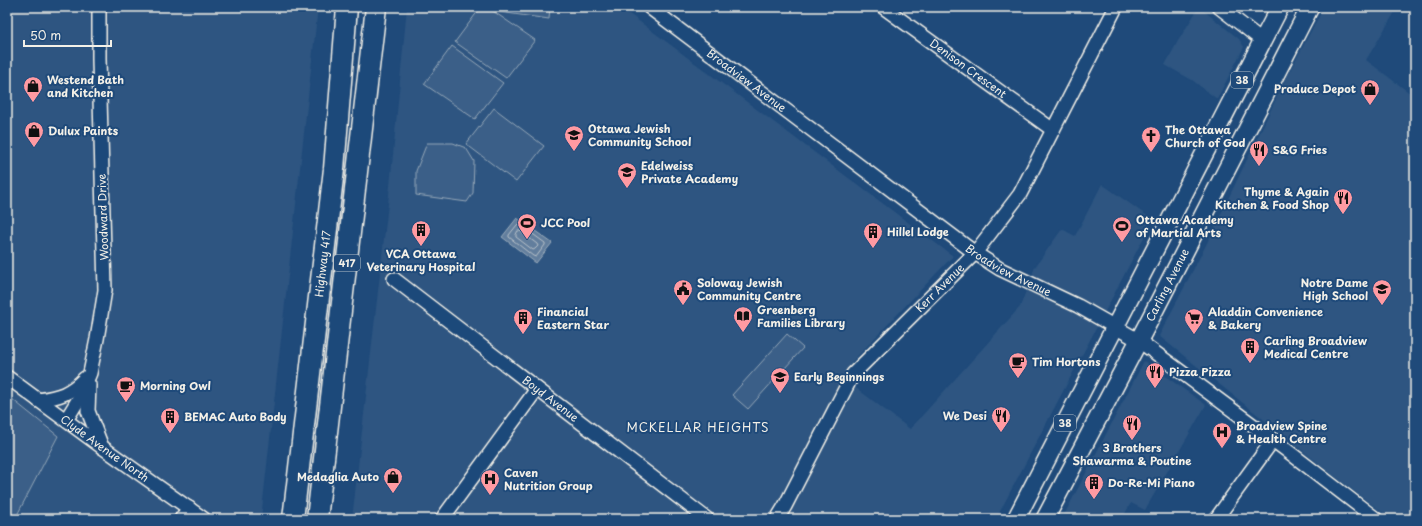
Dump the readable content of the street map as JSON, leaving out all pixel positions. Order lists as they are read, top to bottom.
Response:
{
  "streets": {
    "highway": ["Highway 417", "417"],
    "main road": ["38", "Carling Avenue"],
    "street": [
      "Denison Crescent",
      "Broadview Avenue",
      "Woodward Drive",
      "Kerr Avenue",
      "Boyd Avenue",
      "Clyde Avenue North"
    ]
  },
  "crossings": [
    ["Denison Crescent", "Kerr Avenue"],
    ["38", "Broadview Avenue"],
    ["Broadview Avenue", "Carling Avenue"],
    ["Broadview Avenue", "Kerr Avenue"],
    ["Woodward Drive", "Clyde Avenue North"]
  ],
  "districts": ["MCKELLAR HEIGHTS"],
  "places": {
    "shop": [
      "Westend Bath and Kitchen",
      "Produce Depot",
      "Dulux Paints",
      "Medaglia Auto"
    ],
    "school or university": [
      "Ottawa Jewish Community School",
      "Edelweiss Private Academy",
      "Notre Dame High School",
      "Early Beginnings"
    ],
    "church": ["The Ottawa Church of God"],
    "restaurant": [
      "S&G Fries",
      "Thyme & Again Kitchen & Food Shop",
      "Pizza Pizza",
      "We Desi",
      "3 Brothers Shawarma & Poutine"
    ],
    "sports": ["JCC Pool", "Ottawa Academy of Martial Arts"],
    "building": [
      "VCA Ottawa Veterinary Hospital",
      "Hillel Lodge",
      "Financial Eastern Star",
      "Carling Broadview Medical Centre",
      "BEMAC Auto Body",
      "Do-Re-Mi Piano"
    ],
    "public building": ["Soloway Jewish Community Centre"],
    "library": ["Greenberg Families Library"],
    "supermarket": ["Aladdin Convenience & Bakery"],
    "cafe": ["Tim Hortons", "Morning Owl"],
    "hospital": ["Broadview Spine & Health Centre", "Caven Nutrition Group"]
  },
  "scale_bar": "50 m"
}
